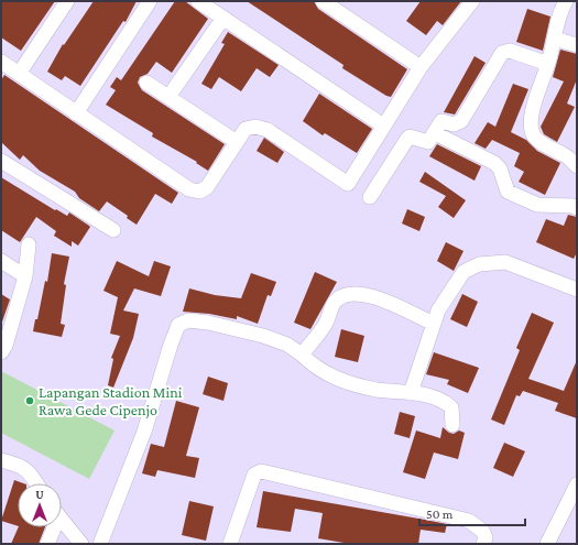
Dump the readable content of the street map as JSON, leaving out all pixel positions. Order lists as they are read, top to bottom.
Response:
{
  "places": ["Lapangan Stadion Mini Rawa Gede Cipenjo"],
  "scale_bar": "50 m",
  "north": "top"
}
